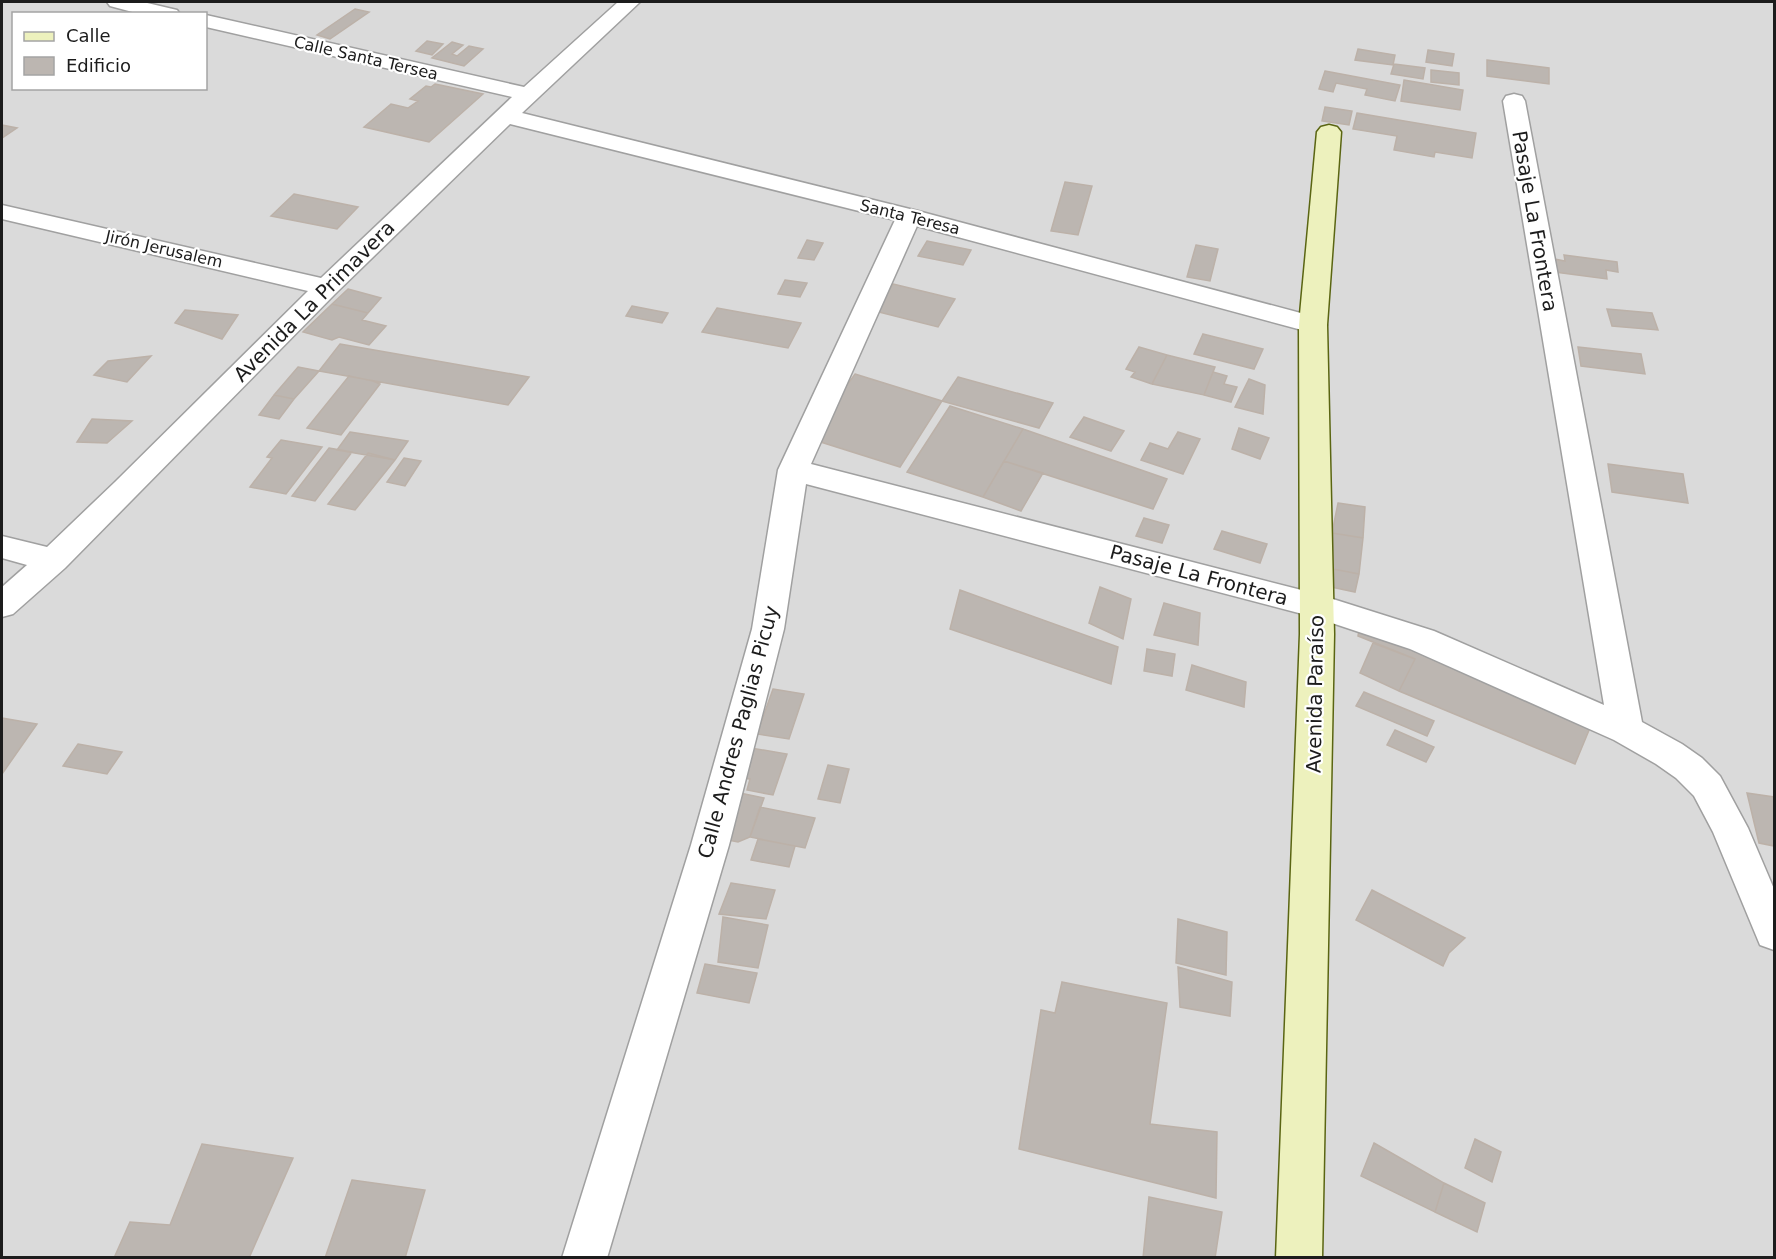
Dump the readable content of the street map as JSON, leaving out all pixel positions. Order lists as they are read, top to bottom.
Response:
{
  "streets": {
    "street": [
      "Calle Santa Tersea",
      "Santa Teresa",
      "Pasaje La Frontera",
      "Jirón Jerusalem",
      "Avenida La Primavera",
      "Avenida Paraíso",
      "Calle Andres Paglias Picuy"
    ]
  },
  "crossings": [
    ["Calle Santa Tersea", "Avenida La Primavera"],
    ["Santa Teresa", "Avenida La Primavera"],
    ["Santa Teresa", "Avenida Paraíso"],
    ["Santa Teresa", "Calle Andres Paglias Picuy"],
    ["Pasaje La Frontera", "Avenida Paraíso"],
    ["Pasaje La Frontera", "Calle Andres Paglias Picuy"],
    ["Jirón Jerusalem", "Avenida La Primavera"]
  ],
  "legend": ["Calle", "Edificio"]
}
